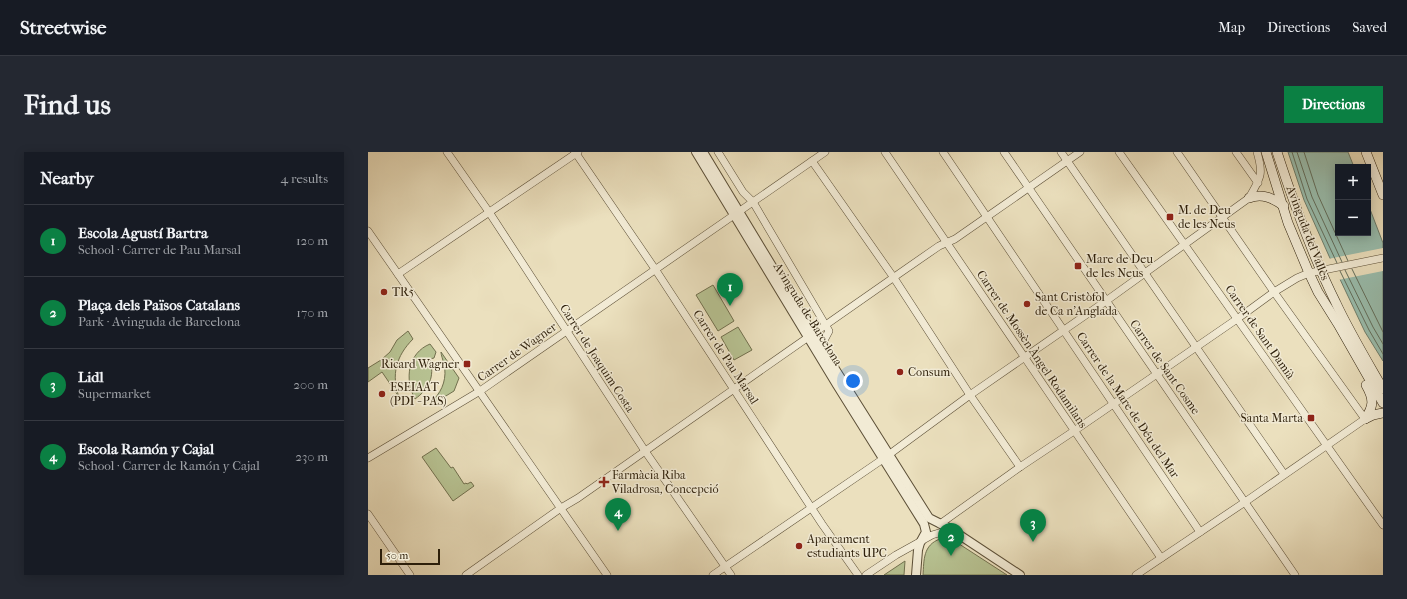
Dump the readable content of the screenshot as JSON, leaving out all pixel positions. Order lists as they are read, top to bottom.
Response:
{
  "streets": {
    "main road": ["Avinguda del Vallès"],
    "street": [
      "Avinguda de Barcelona",
      "Carrer de Sant Damià",
      "Carrer de Mossèn Àngel Rodamilans",
      "Carrer de Wagner",
      "Carrer de Pau Marsal",
      "Carrer de Joaquim Costa",
      "Carrer de Sant Cosme",
      "Carrer de la Mare de Déu del Mar"
    ]
  },
  "crossings": [
    ["Avinguda de Barcelona", "Carrer de Wagner"],
    ["Carrer de Wagner", "Carrer de Pau Marsal"],
    ["Carrer de Wagner", "Carrer de Joaquim Costa"]
  ],
  "places": {
    "transit": [
      "M. de Deu de les Neus",
      "Mare de Deu de les Neus",
      "Ricard Wagner",
      "Santa Marta"
    ],
    "other": [
      "TR5",
      "Sant Cristòfol de Ca n'Anglada",
      "Consum",
      "ESEIAAT (PDI - PAS)",
      "Aparcament estudiants UPC"
    ],
    "health": ["Farmàcia Riba Viladrosa, Concepció"]
  },
  "scale_bar": "50 m",
  "page": {
    "header": "Streetwise",
    "nav": ["Map", "Directions", "Saved"],
    "buttons": "Directions",
    "title": "Find us",
    "heading": ["Nearby", "4 results"],
    "map_buttons": ["+", "−"],
    "list": [
      {
        "mark": "1",
        "name": "Escola Agustí Bartra",
        "note": "School · Carrer de Pau Marsal",
        "value": "120 m"
      },
      {
        "mark": "2",
        "name": "Plaça dels Països Catalans",
        "note": "Park · Avinguda de Barcelona",
        "value": "170 m"
      },
      {
        "mark": "3",
        "name": "Lidl",
        "note": "Supermarket",
        "value": "200 m"
      },
      {
        "mark": "4",
        "name": "Escola Ramón y Cajal",
        "note": "School · Carrer de Ramón y Cajal",
        "value": "230 m"
      }
    ],
    "pins": [
      "1",
      "4",
      "3",
      "2"
    ],
    "scale": "50 m"
  }
}
